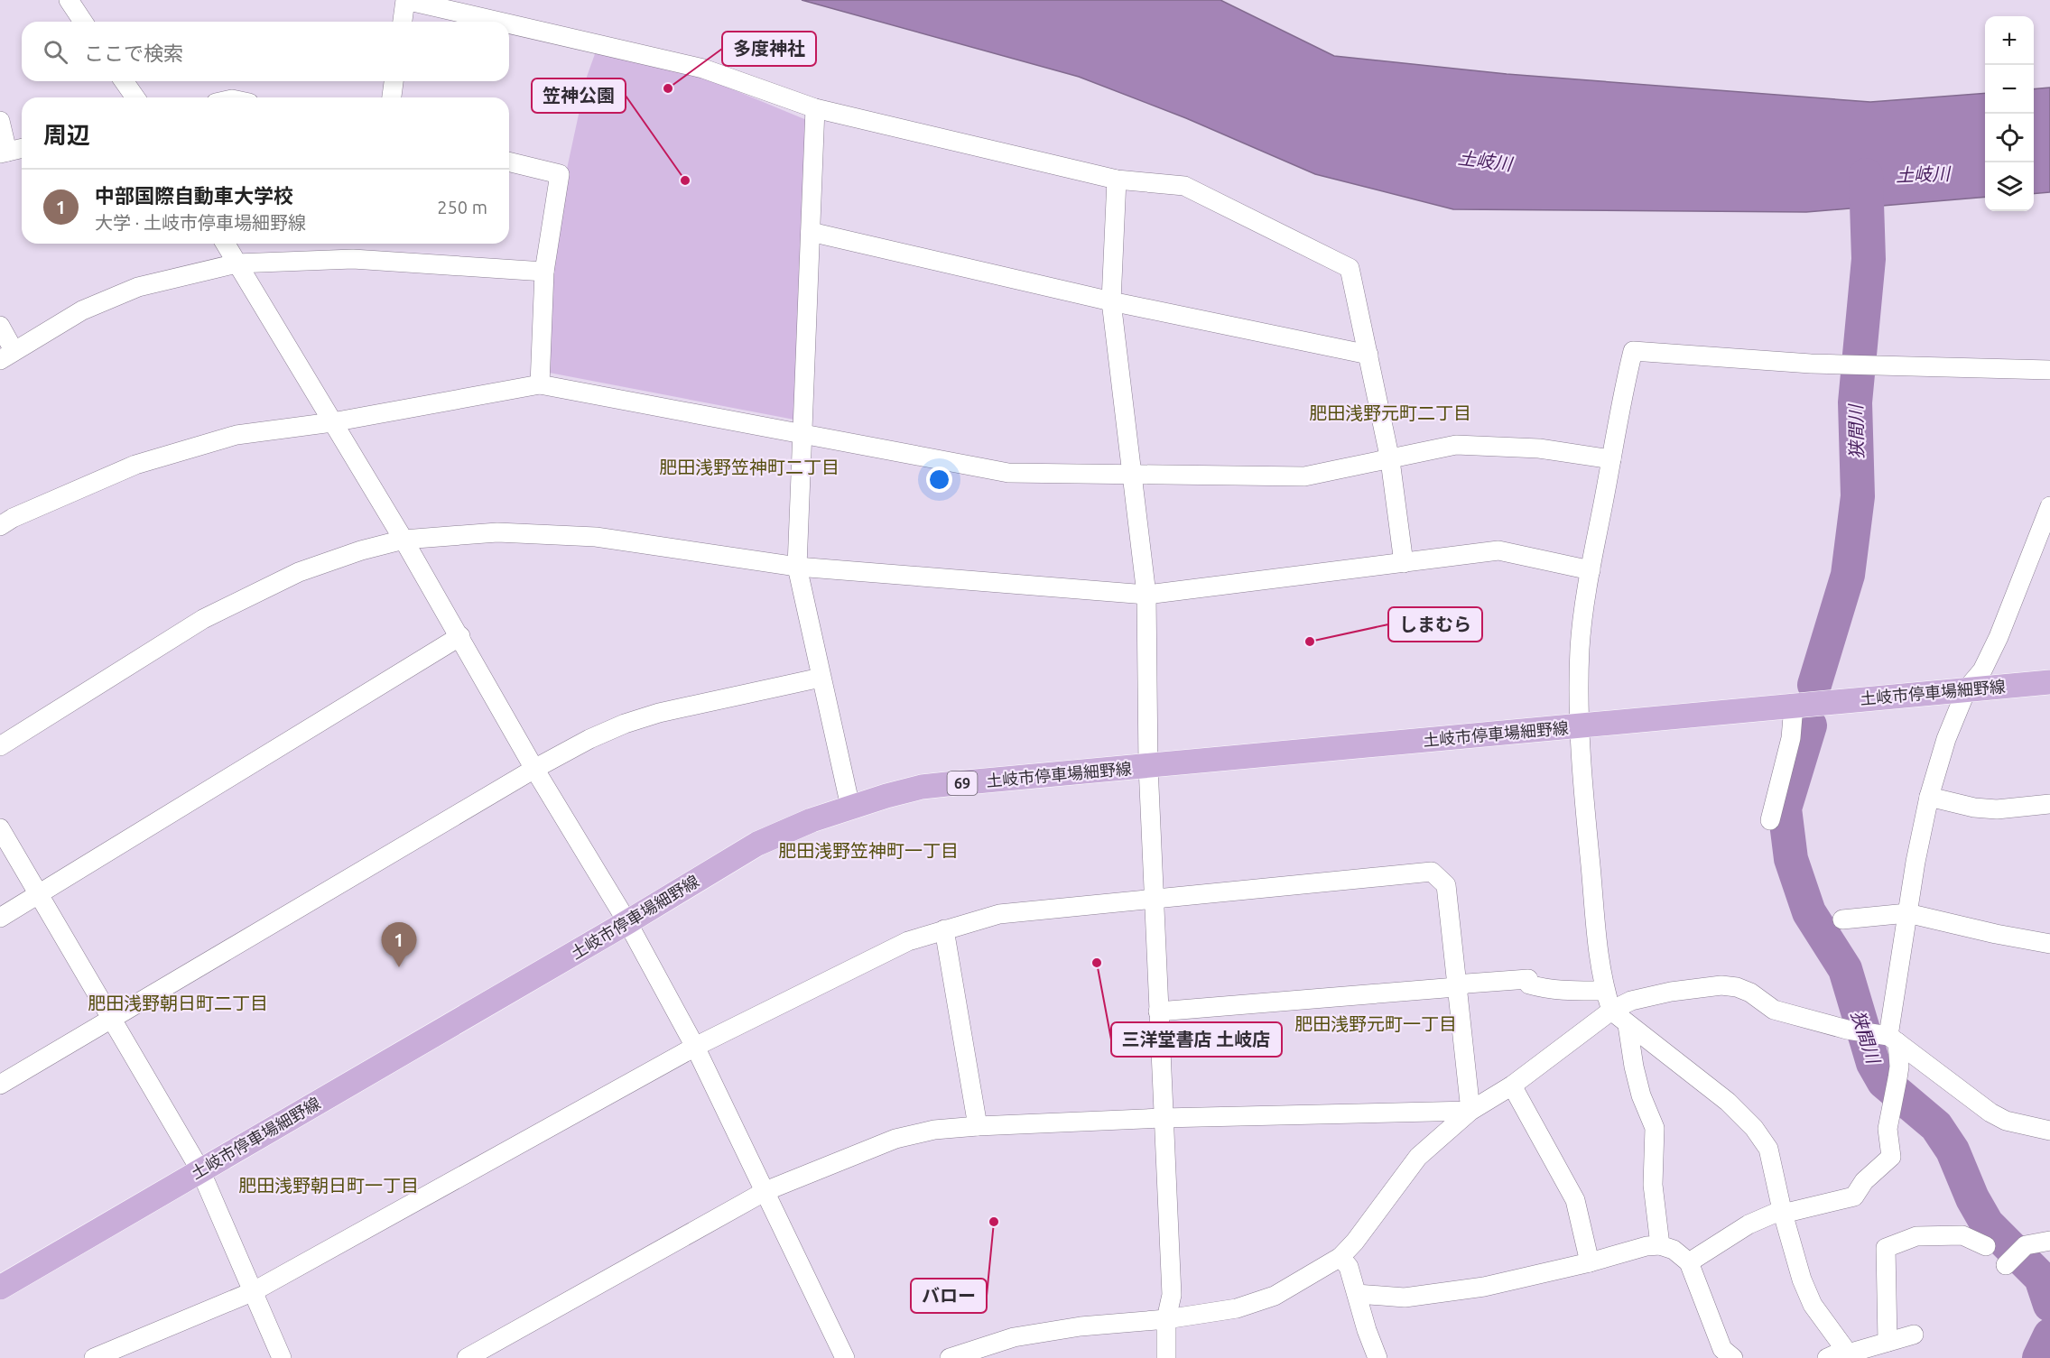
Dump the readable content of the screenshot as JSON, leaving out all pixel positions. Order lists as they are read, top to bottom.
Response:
{
  "streets": {
    "main road": ["土岐市停車場細野線", "69"]
  },
  "districts": [
    "肥田浅野元町二丁目",
    "肥田浅野笠神町二丁目",
    "肥田浅野笠神町一丁目",
    "肥田浅野朝日町二丁目",
    "肥田浅野元町一丁目",
    "肥田浅野朝日町一丁目"
  ],
  "water": ["土岐川", "狭間川"],
  "places": [
    "多度神社",
    "笠神公園",
    "しまむら",
    "三洋堂書店 土岐店",
    "バロー"
  ],
  "page": {
    "map_buttons": ["+", "−"],
    "search": "ここで検索",
    "heading": "周辺",
    "list": [
      {
        "mark": "1",
        "name": "中部国際自動車大学校",
        "note": "大学 · 土岐市停車場細野線",
        "value": "250 m"
      }
    ],
    "pins": "1"
  }
}
